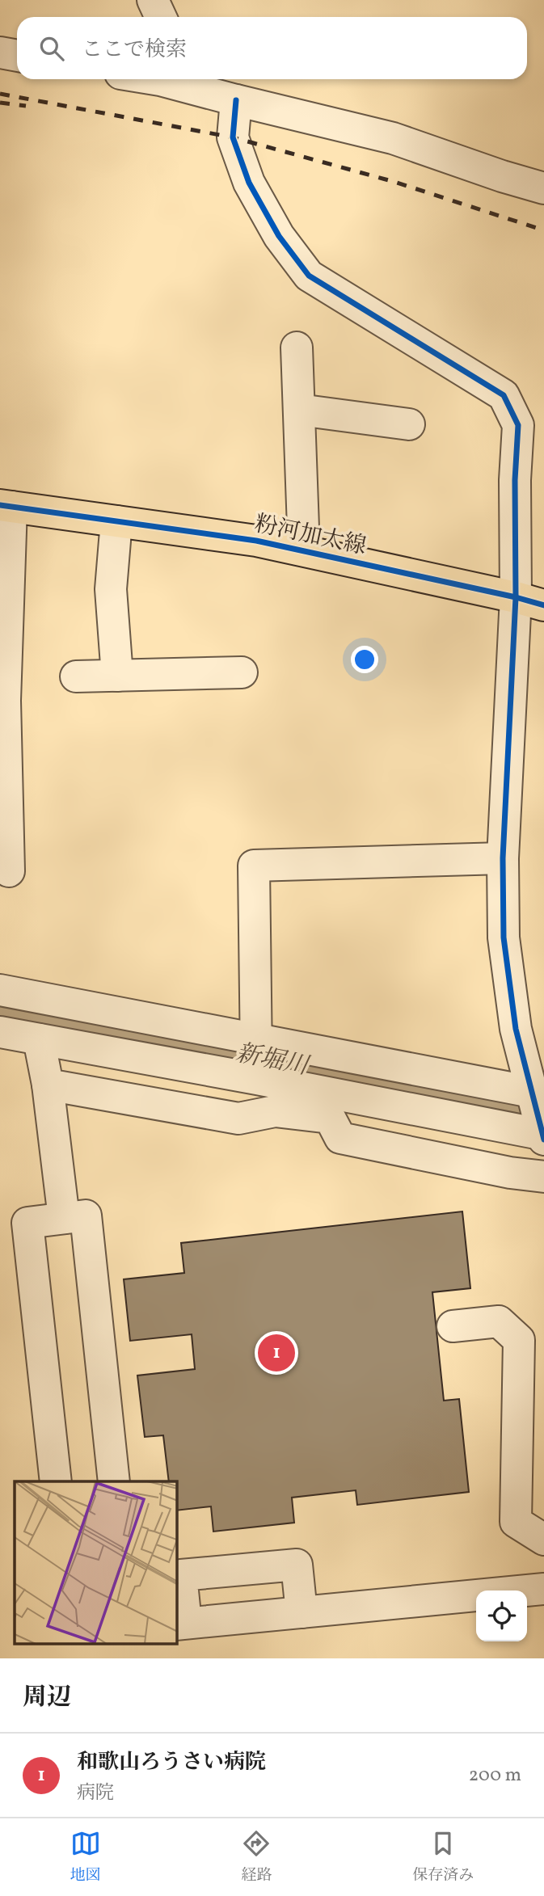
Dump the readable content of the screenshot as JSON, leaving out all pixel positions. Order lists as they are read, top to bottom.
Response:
{
  "streets": {
    "main road": ["粉河加太線"]
  },
  "water": ["新堀川"],
  "page": {
    "search": "ここで検索",
    "pins": "1",
    "heading": "周辺",
    "list": [
      {
        "mark": "1",
        "name": "和歌山ろうさい病院",
        "note": "病院",
        "value": "200 m"
      }
    ],
    "nav": ["地図", "経路", "保存済み"]
  }
}
